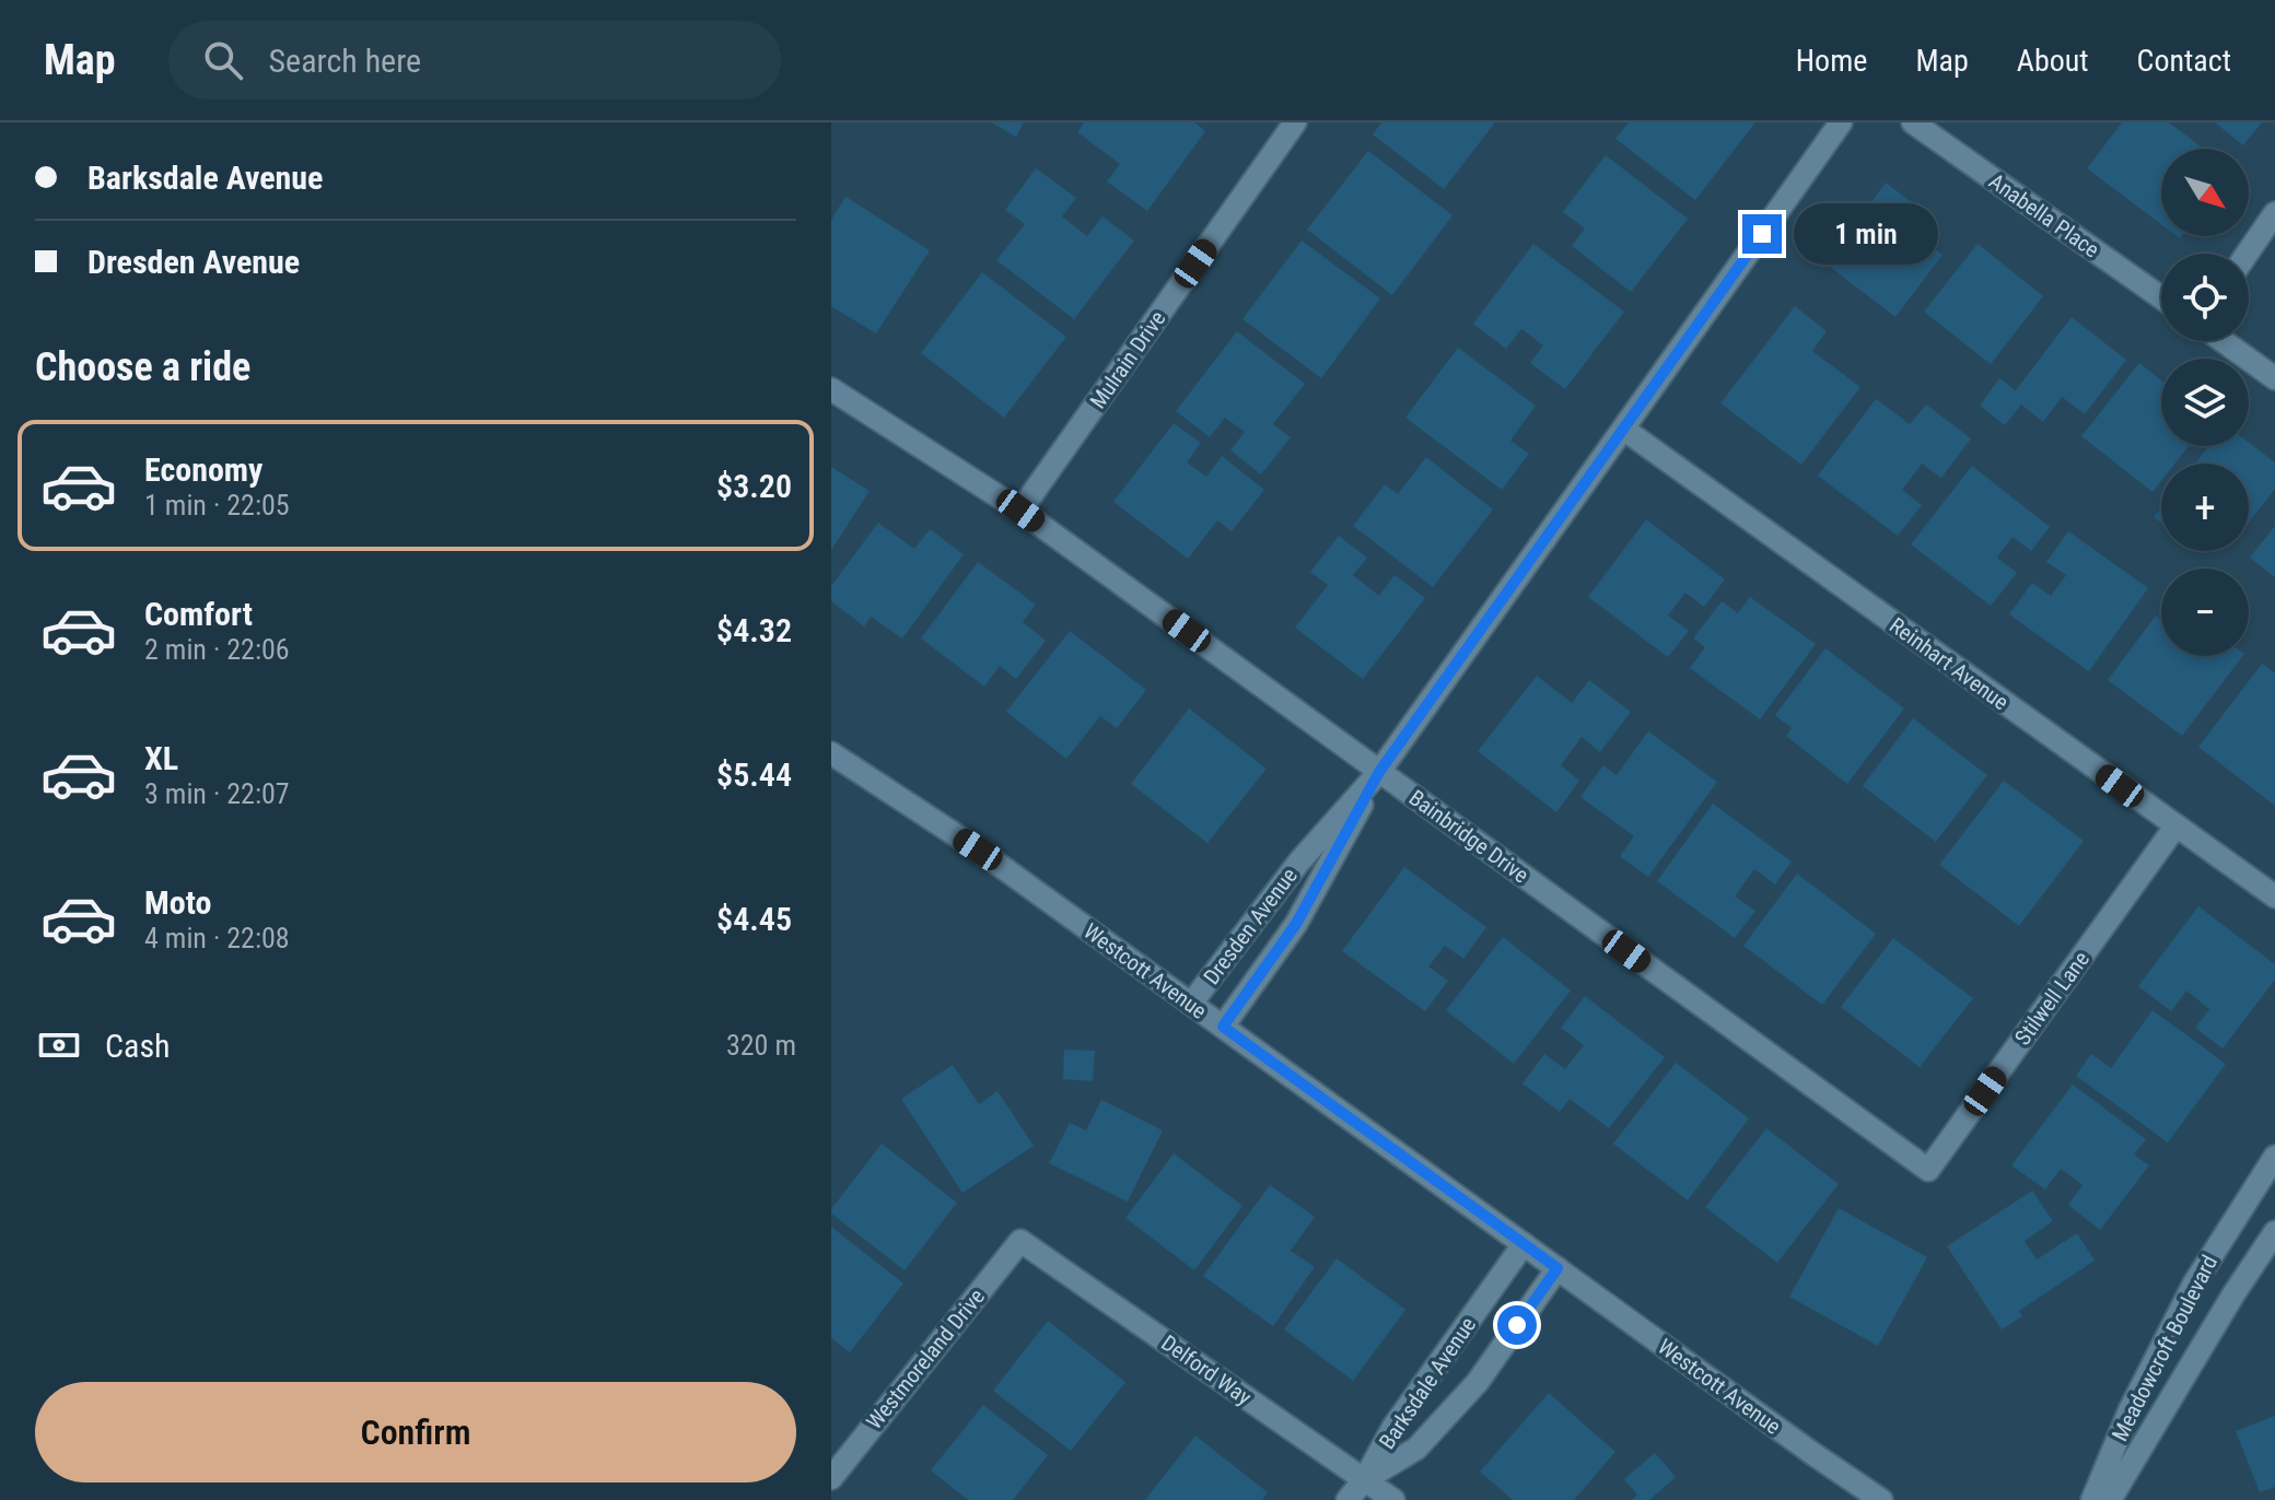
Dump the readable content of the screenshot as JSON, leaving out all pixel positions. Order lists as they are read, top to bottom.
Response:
{
  "streets": {
    "street": [
      "Anabella Place",
      "Mulrain Drive",
      "Reinhart Avenue",
      "Bainbridge Drive",
      "Dresden Avenue",
      "Westcott Avenue",
      "Stilwell Lane",
      "Meadowcroft Boulevard",
      "Westmoreland Drive",
      "Delford Way",
      "Barksdale Avenue"
    ]
  },
  "crossings": [
    ["Mulrain Drive", "Bainbridge Drive"],
    ["Reinhart Avenue", "Dresden Avenue"],
    ["Reinhart Avenue", "Stilwell Lane"],
    ["Bainbridge Drive", "Dresden Avenue"],
    ["Bainbridge Drive", "Stilwell Lane"],
    ["Dresden Avenue", "Westcott Avenue"],
    ["Westcott Avenue", "Barksdale Avenue"],
    ["Westmoreland Drive", "Delford Way"],
    ["Delford Way", "Barksdale Avenue"]
  ],
  "north": "bottom right",
  "page": {
    "header": "Map",
    "search": "Search here",
    "nav": [
      "Home",
      "Map",
      "About",
      "Contact"
    ],
    "banner": ["Barksdale Avenue", "Dresden Avenue"],
    "map_buttons": ["+", "−"],
    "bubble": "1 min",
    "heading": "Choose a ride",
    "list": [
      {
        "name": "Economy",
        "note": "1 min · 22:05",
        "value": "$3.20"
      },
      {
        "name": "Comfort",
        "note": "2 min · 22:06",
        "value": "$4.32"
      },
      {
        "name": "XL",
        "note": "3 min · 22:07",
        "value": "$5.44"
      },
      {
        "name": "Moto",
        "note": "4 min · 22:08",
        "value": "$4.45"
      }
    ],
    "pay": ["Cash", "320 m"],
    "buttons": "Confirm"
  }
}
